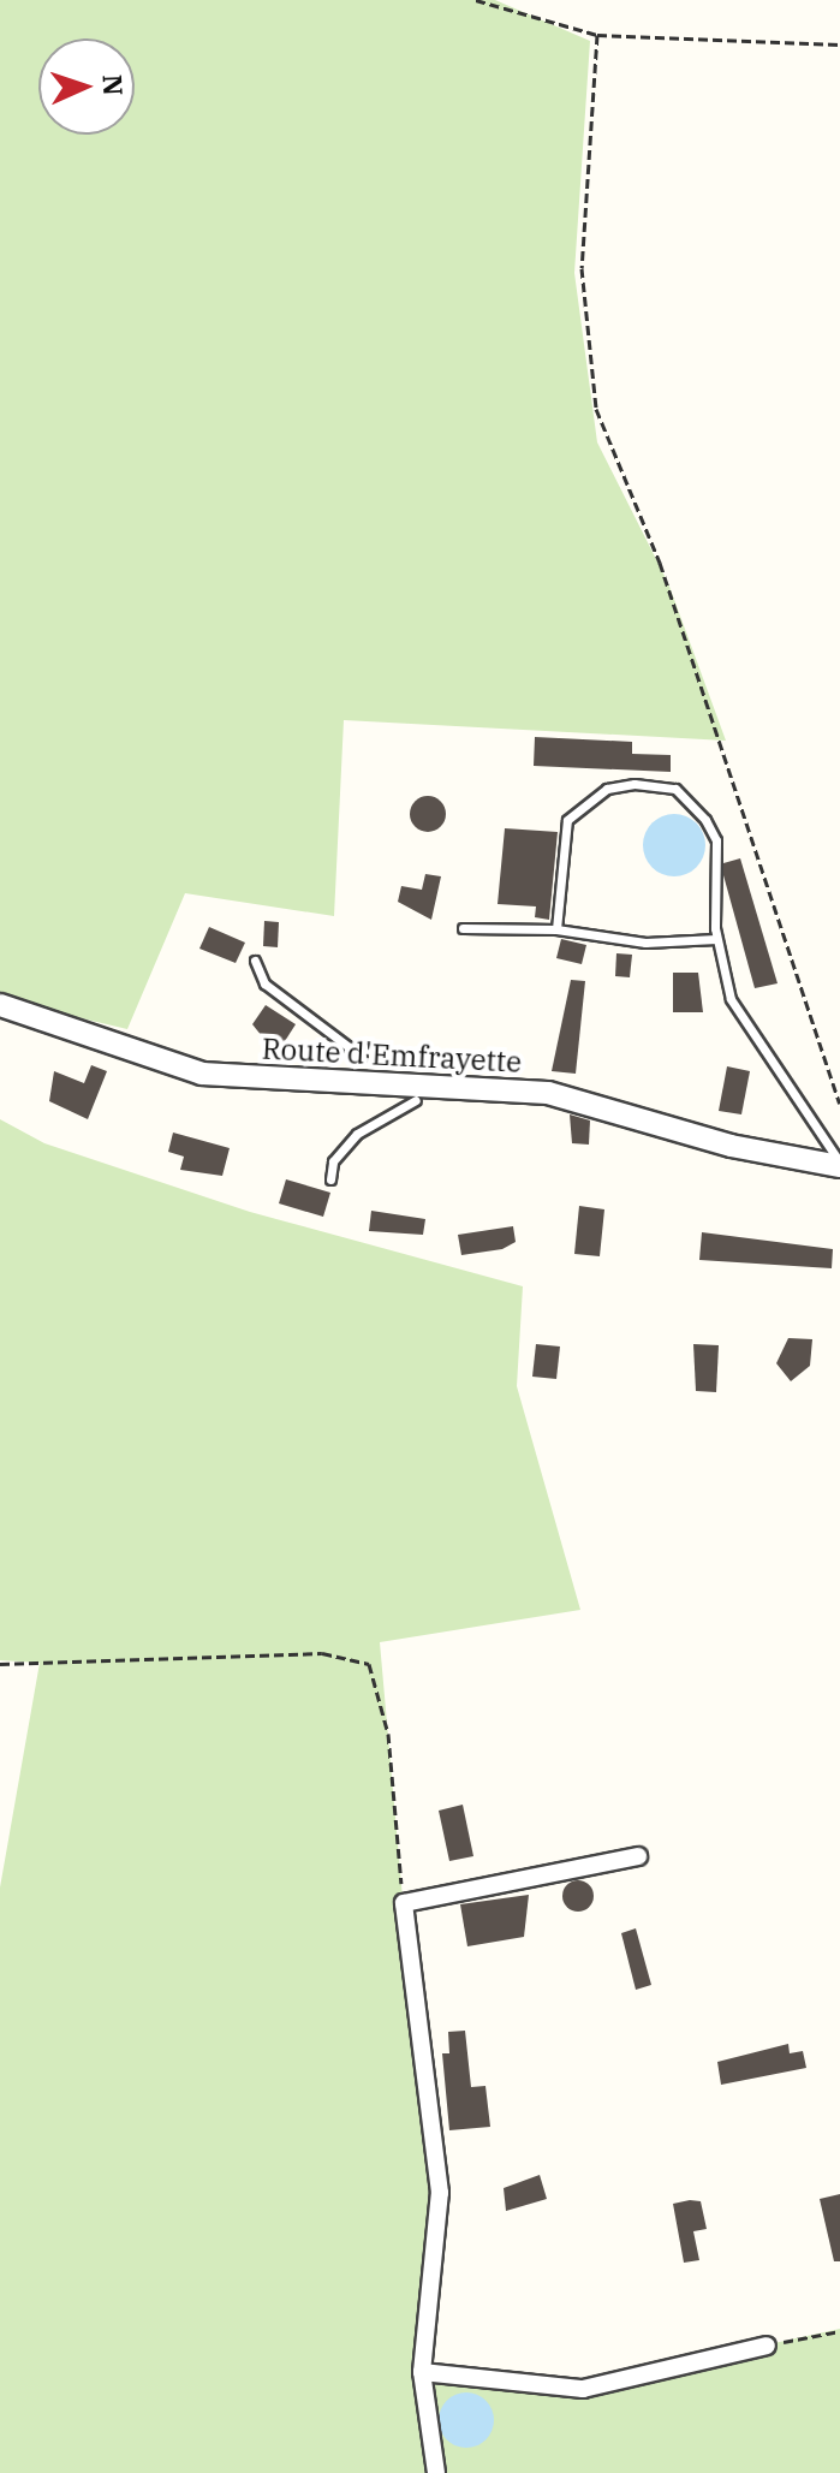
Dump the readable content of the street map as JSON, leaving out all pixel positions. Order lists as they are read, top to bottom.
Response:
{
  "streets": {
    "street": ["Route d'Emfrayette"]
  },
  "north": "right"
}
